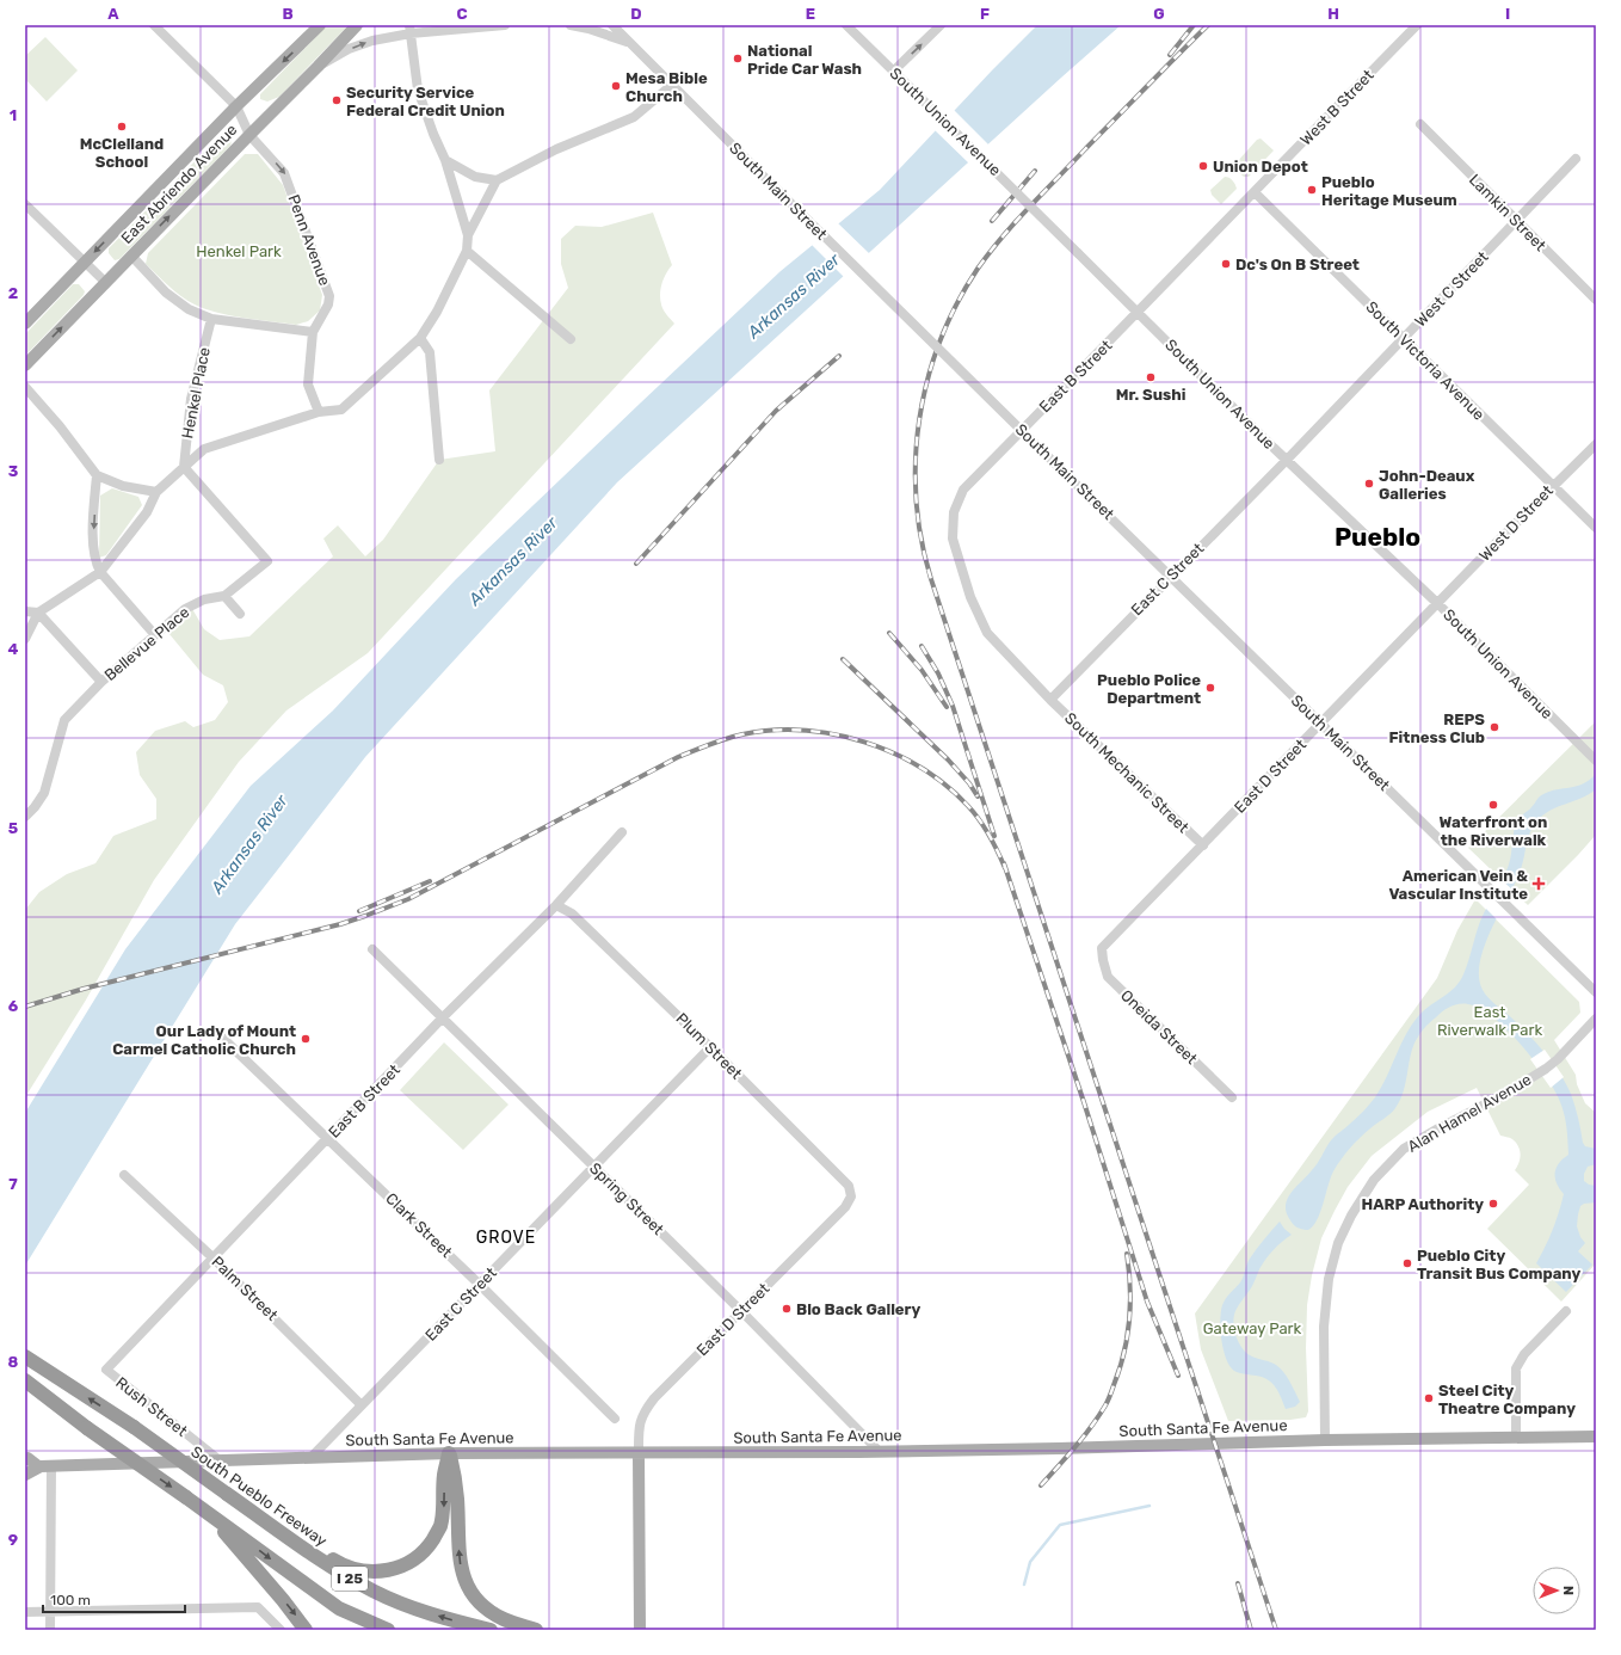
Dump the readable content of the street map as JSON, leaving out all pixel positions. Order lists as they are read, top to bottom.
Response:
{
  "streets": {
    "highway": ["South Pueblo Freeway", "I 25"],
    "main road": ["East Abriendo Avenue", "South Santa Fe Avenue"],
    "street": [
      "West B Street",
      "South Union Avenue",
      "South Main Street",
      "Lamkin Street",
      "Penn Avenue",
      "West C Street",
      "South Victoria Avenue",
      "East B Street",
      "Henkel Place",
      "West D Street",
      "East C Street",
      "Bellevue Place",
      "South Mechanic Street",
      "East D Street",
      "Oneida Street",
      "Plum Street",
      "Alan Hamel Avenue",
      "Spring Street",
      "Clark Street",
      "Palm Street",
      "Rush Street"
    ]
  },
  "crossings": [
    ["West B Street", "South Union Avenue"],
    ["West B Street", "South Victoria Avenue"],
    ["West B Street", "East B Street"],
    ["South Union Avenue", "West C Street"],
    ["South Union Avenue", "East B Street"],
    ["South Union Avenue", "West D Street"],
    ["South Union Avenue", "East C Street"],
    ["South Union Avenue", "East D Street"],
    ["East Abriendo Avenue", "Penn Avenue"],
    ["South Main Street", "East C Street"],
    ["South Main Street", "East D Street"],
    ["Lamkin Street", "West C Street"],
    ["West C Street", "South Victoria Avenue"],
    ["West C Street", "East C Street"],
    ["South Victoria Avenue", "West D Street"],
    ["East B Street", "East C Street"],
    ["East B Street", "South Mechanic Street"],
    ["East B Street", "Plum Street"],
    ["East B Street", "Spring Street"],
    ["East B Street", "Clark Street"],
    ["East B Street", "Palm Street"],
    ["East B Street", "Rush Street"],
    ["Henkel Place", "Bellevue Place"],
    ["West D Street", "East D Street"],
    ["East C Street", "South Mechanic Street"],
    ["East C Street", "Plum Street"],
    ["East C Street", "Spring Street"],
    ["East C Street", "Clark Street"],
    ["East C Street", "Palm Street"],
    ["East C Street", "South Santa Fe Avenue"],
    ["South Mechanic Street", "East D Street"],
    ["East D Street", "Oneida Street"],
    ["East D Street", "Plum Street"],
    ["East D Street", "Spring Street"],
    ["East D Street", "South Santa Fe Avenue"],
    ["Alan Hamel Avenue", "South Santa Fe Avenue"],
    ["Spring Street", "South Santa Fe Avenue"],
    ["Rush Street", "South Santa Fe Avenue"]
  ],
  "one_way": ["Penn Avenue"],
  "districts": ["Pueblo", "GROVE"],
  "water": ["Arkansas River"],
  "parks": ["Henkel Park", "East Riverwalk Park", "Gateway Park"],
  "places": {
    "other": [
      "National Pride Car Wash",
      "Mesa Bible Church",
      "Security Service Federal Credit Union",
      "McClelland School",
      "Union Depot",
      "Pueblo Heritage Museum",
      "Dc's On B Street",
      "Mr. Sushi",
      "John-Deaux Galleries",
      "Pueblo Police Department",
      "REPS Fitness Club",
      "Waterfront on the Riverwalk",
      "Our Lady of Mount Carmel Catholic Church",
      "HARP Authority",
      "Pueblo City Transit Bus Company",
      "Blo Back Gallery",
      "Steel City Theatre Company"
    ],
    "health": ["American Vein & Vascular Institute"]
  },
  "scale_bar": "100 m",
  "north": "right",
  "grid": {
    "columns": [
      "A",
      "B",
      "C",
      "D",
      "E",
      "F",
      "G",
      "H",
      "I"
    ],
    "rows": [
      "1",
      "2",
      "3",
      "4",
      "5",
      "6",
      "7",
      "8",
      "9"
    ]
  }
}
